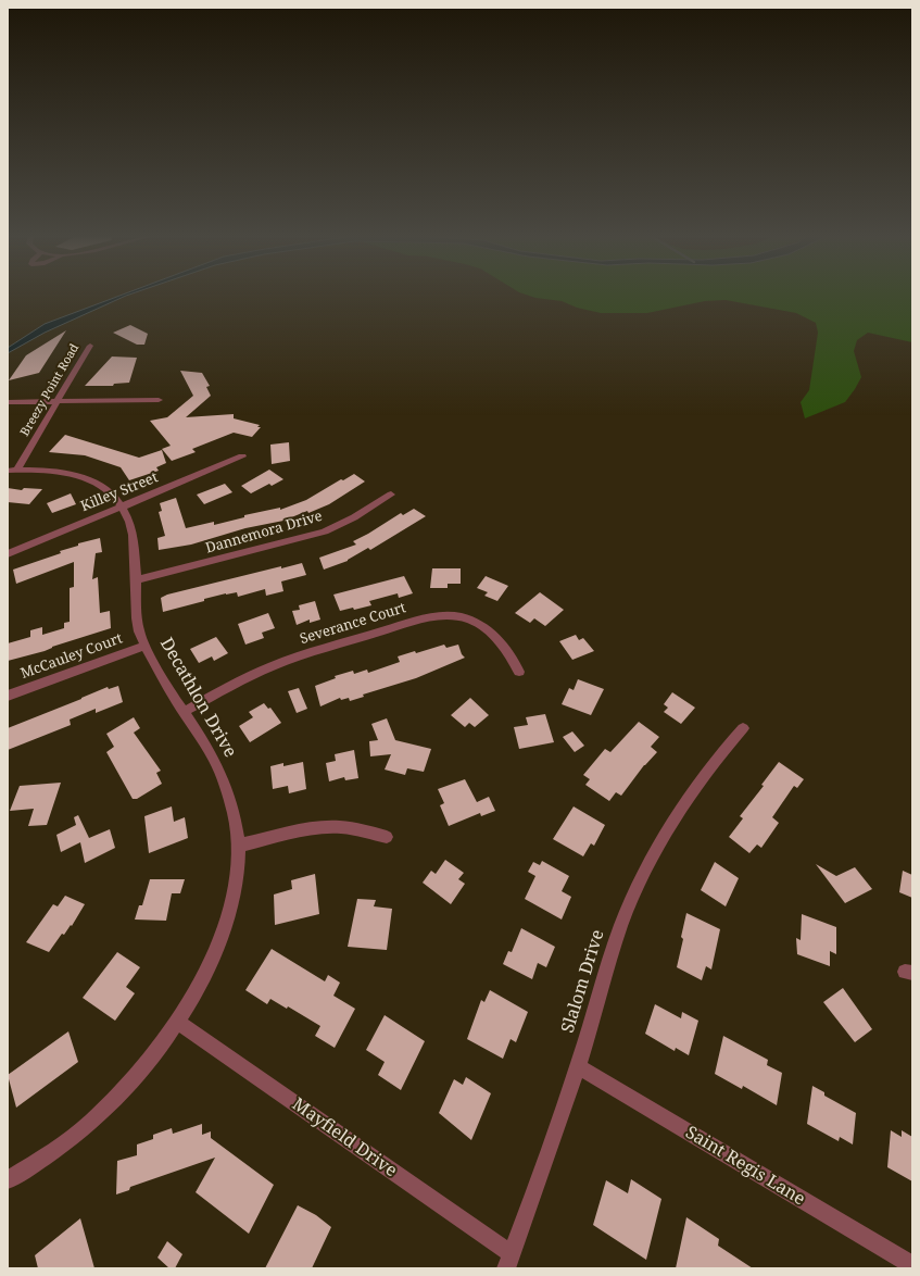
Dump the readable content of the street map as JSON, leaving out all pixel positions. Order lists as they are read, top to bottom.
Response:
{
  "streets": {
    "street": [
      "Breezy Point Road",
      "Killey Street",
      "Dannemora Drive",
      "Severance Court",
      "McCauley Court",
      "Decathlon Drive",
      "Slalom Drive",
      "Mayfield Drive",
      "Saint Regis Lane"
    ]
  },
  "crossings": [
    ["Breezy Point Road", "Decathlon Drive"],
    ["Killey Street", "Decathlon Drive"],
    ["Dannemora Drive", "Decathlon Drive"],
    ["Severance Court", "Decathlon Drive"],
    ["McCauley Court", "Decathlon Drive"],
    ["Decathlon Drive", "Mayfield Drive"],
    ["Slalom Drive", "Mayfield Drive"],
    ["Slalom Drive", "Saint Regis Lane"]
  ]
}
